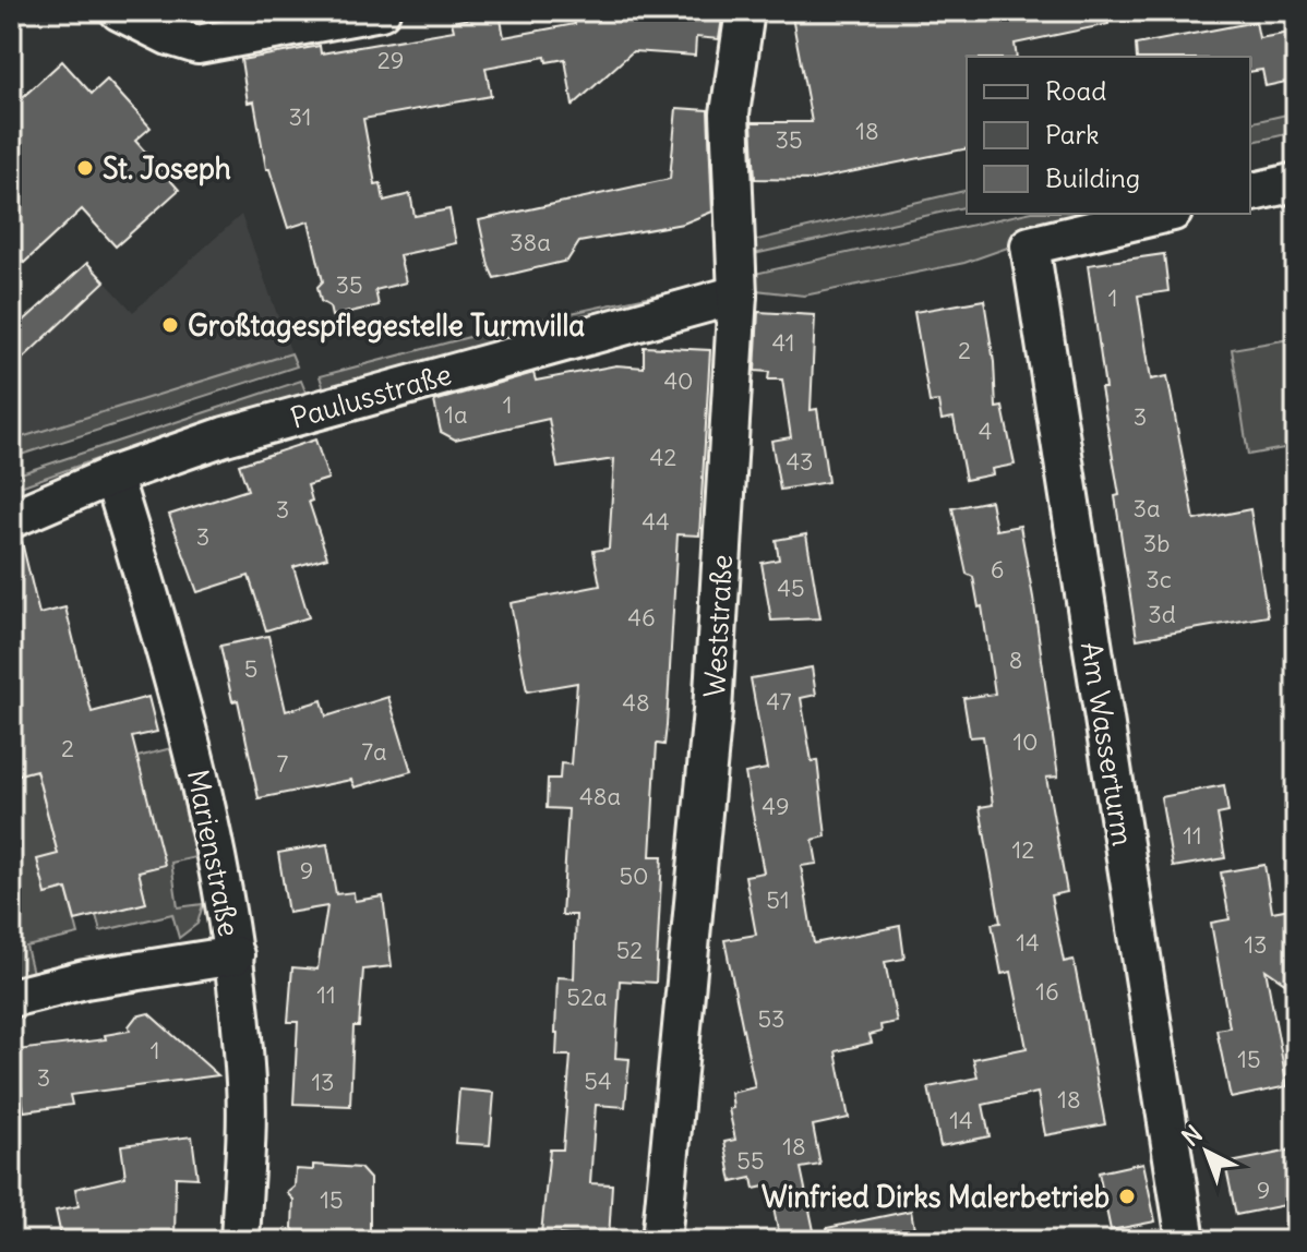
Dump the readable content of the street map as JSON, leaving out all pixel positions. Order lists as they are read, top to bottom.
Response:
{
  "streets": {
    "street": [
      "Paulusstraße",
      "Weststraße",
      "Am Wasserturm",
      "Marienstraße"
    ]
  },
  "crossings": [
    ["Paulusstraße", "Weststraße"],
    ["Paulusstraße", "Marienstraße"]
  ],
  "places": ["St. Joseph", "Großtagespflegestelle Turmvilla", "Winfried Dirks Malerbetrieb"],
  "house_numbers": [
    "29",
    "31",
    "18",
    "35",
    "38a",
    "35",
    "1",
    "41",
    "2",
    "40",
    "1",
    "1a",
    "3",
    "4",
    "42",
    "43",
    "3a",
    "3",
    "44",
    "3",
    "3b",
    "6",
    "3c",
    "45",
    "3d",
    "46",
    "8",
    "5",
    "47",
    "48",
    "10",
    "2",
    "7a",
    "7",
    "48a",
    "49",
    "11",
    "12",
    "9",
    "50",
    "51",
    "14",
    "13",
    "52",
    "16",
    "11",
    "52a",
    "53",
    "1",
    "15",
    "3",
    "54",
    "13",
    "18",
    "14",
    "18",
    "55",
    "9",
    "15"
  ],
  "legend": ["Road", "Park", "Building"],
  "north": "top left"
}
